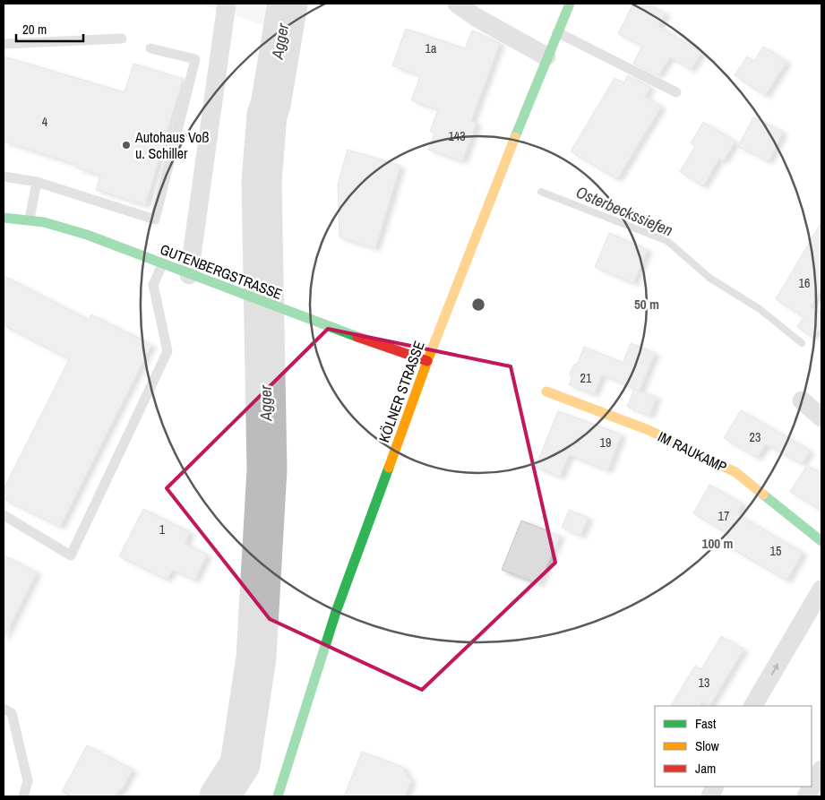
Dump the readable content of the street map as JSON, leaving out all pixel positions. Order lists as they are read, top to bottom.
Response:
{
  "streets": {
    "main road": ["GUTENBERGSTRASSE", "KÖLNER STRASSE", "IM RAUKAMP"]
  },
  "crossings": [
    ["GUTENBERGSTRASSE", "KÖLNER STRASSE"]
  ],
  "water": ["Agger", "Osterbeckssiefen"],
  "places": ["Autohaus Voß u. Schiller"],
  "house_numbers": [
    "1a",
    "4",
    "143",
    "16",
    "21",
    "23",
    "19",
    "17",
    "1",
    "15",
    "13"
  ],
  "legend": ["Fast", "Slow", "Jam"],
  "scale_bar": "20 m",
  "rings": ["50 m", "100 m"]
}
